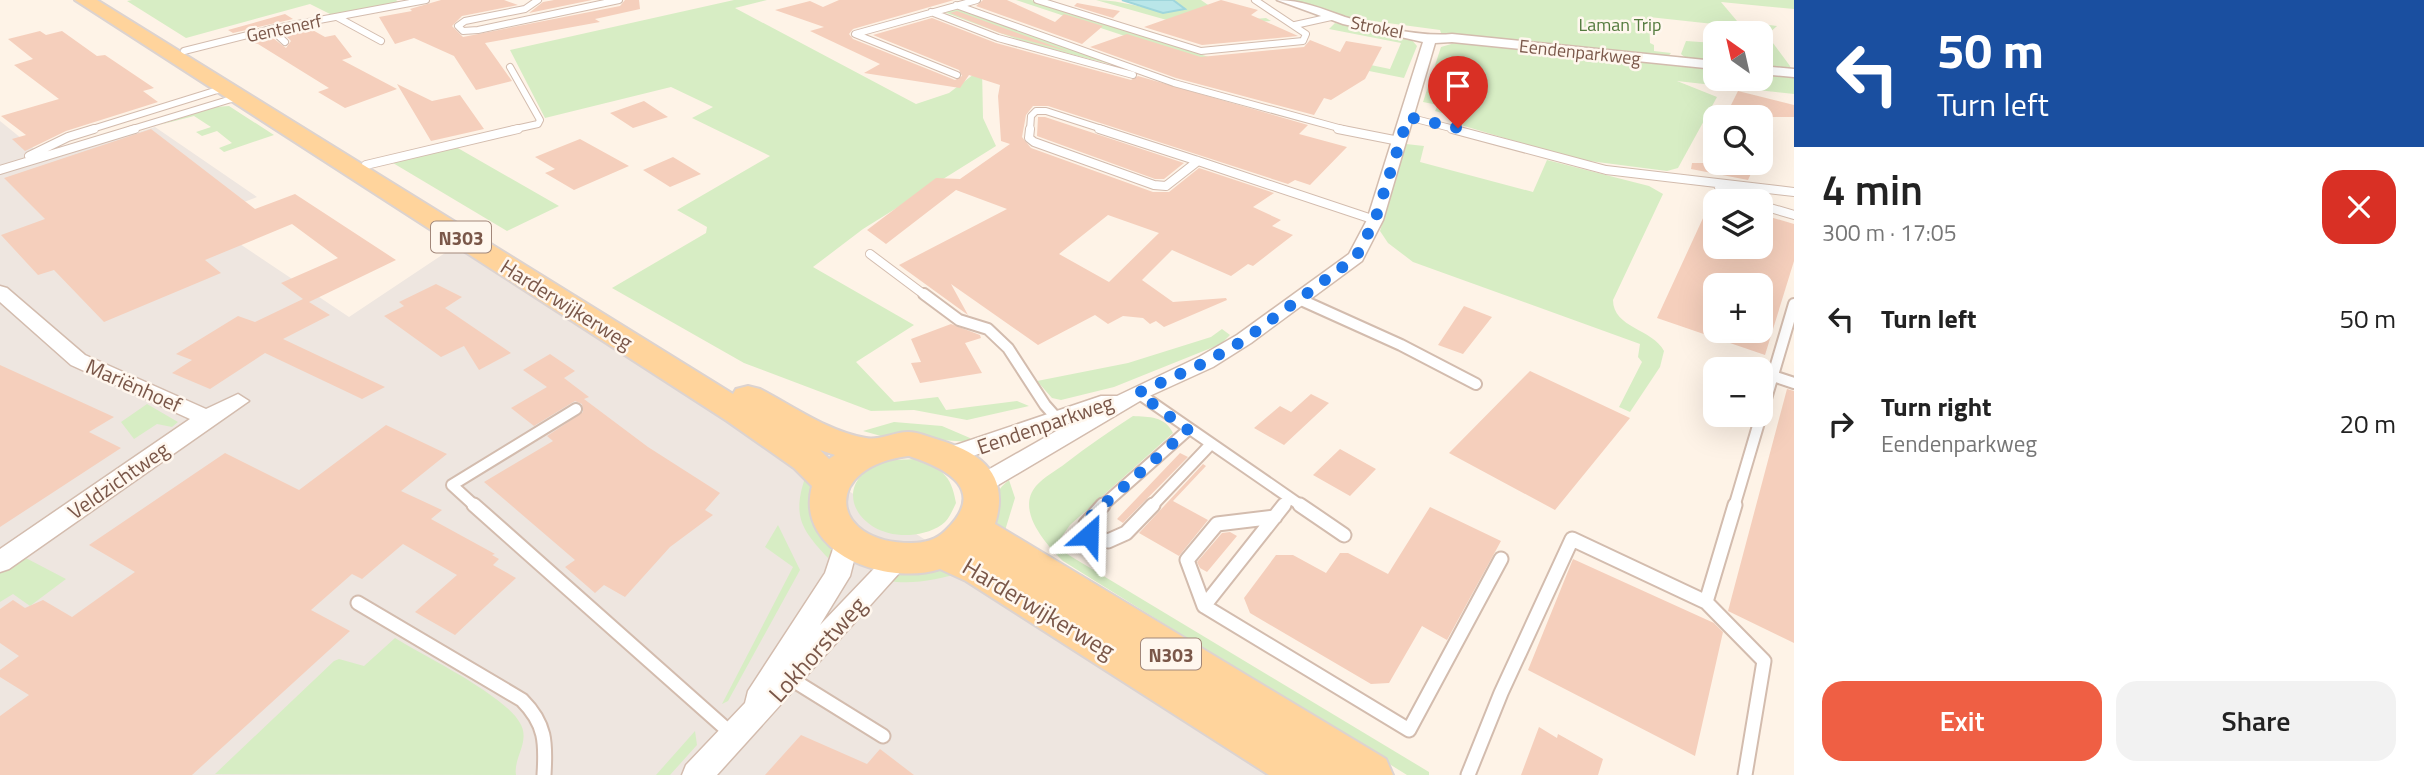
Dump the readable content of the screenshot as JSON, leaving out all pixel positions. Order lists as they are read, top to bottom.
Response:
{
  "streets": {
    "main road": ["N303", "Harderwijkerweg"],
    "street": [
      "Strokel",
      "Eendenparkweg",
      "Mariënhoef",
      "Veldzichtweg",
      "Lokhorstweg"
    ],
    "lane": ["Gentenerf"]
  },
  "crossings": [
    ["Strokel", "Eendenparkweg"],
    ["Gentenerf", "Harderwijkerweg"],
    ["Eendenparkweg", "N303"],
    ["Eendenparkweg", "Harderwijkerweg"],
    ["Eendenparkweg", "Lokhorstweg"],
    ["N303", "Harderwijkerweg"],
    ["N303", "Lokhorstweg"],
    ["Harderwijkerweg", "Lokhorstweg"],
    ["Mariënhoef", "Veldzichtweg"]
  ],
  "parks": ["Laman Trip"],
  "north": "top left",
  "page": {
    "turn": ["50 m", "Turn left"],
    "map_buttons": ["+", "−"],
    "heading": ["4 min", "300 m · 17:05"],
    "list": [
      {
        "name": "Turn left",
        "value": "50 m"
      },
      {
        "name": "Turn right",
        "note": "Eendenparkweg",
        "value": "20 m"
      }
    ],
    "buttons": ["Exit", "Share"]
  }
}
